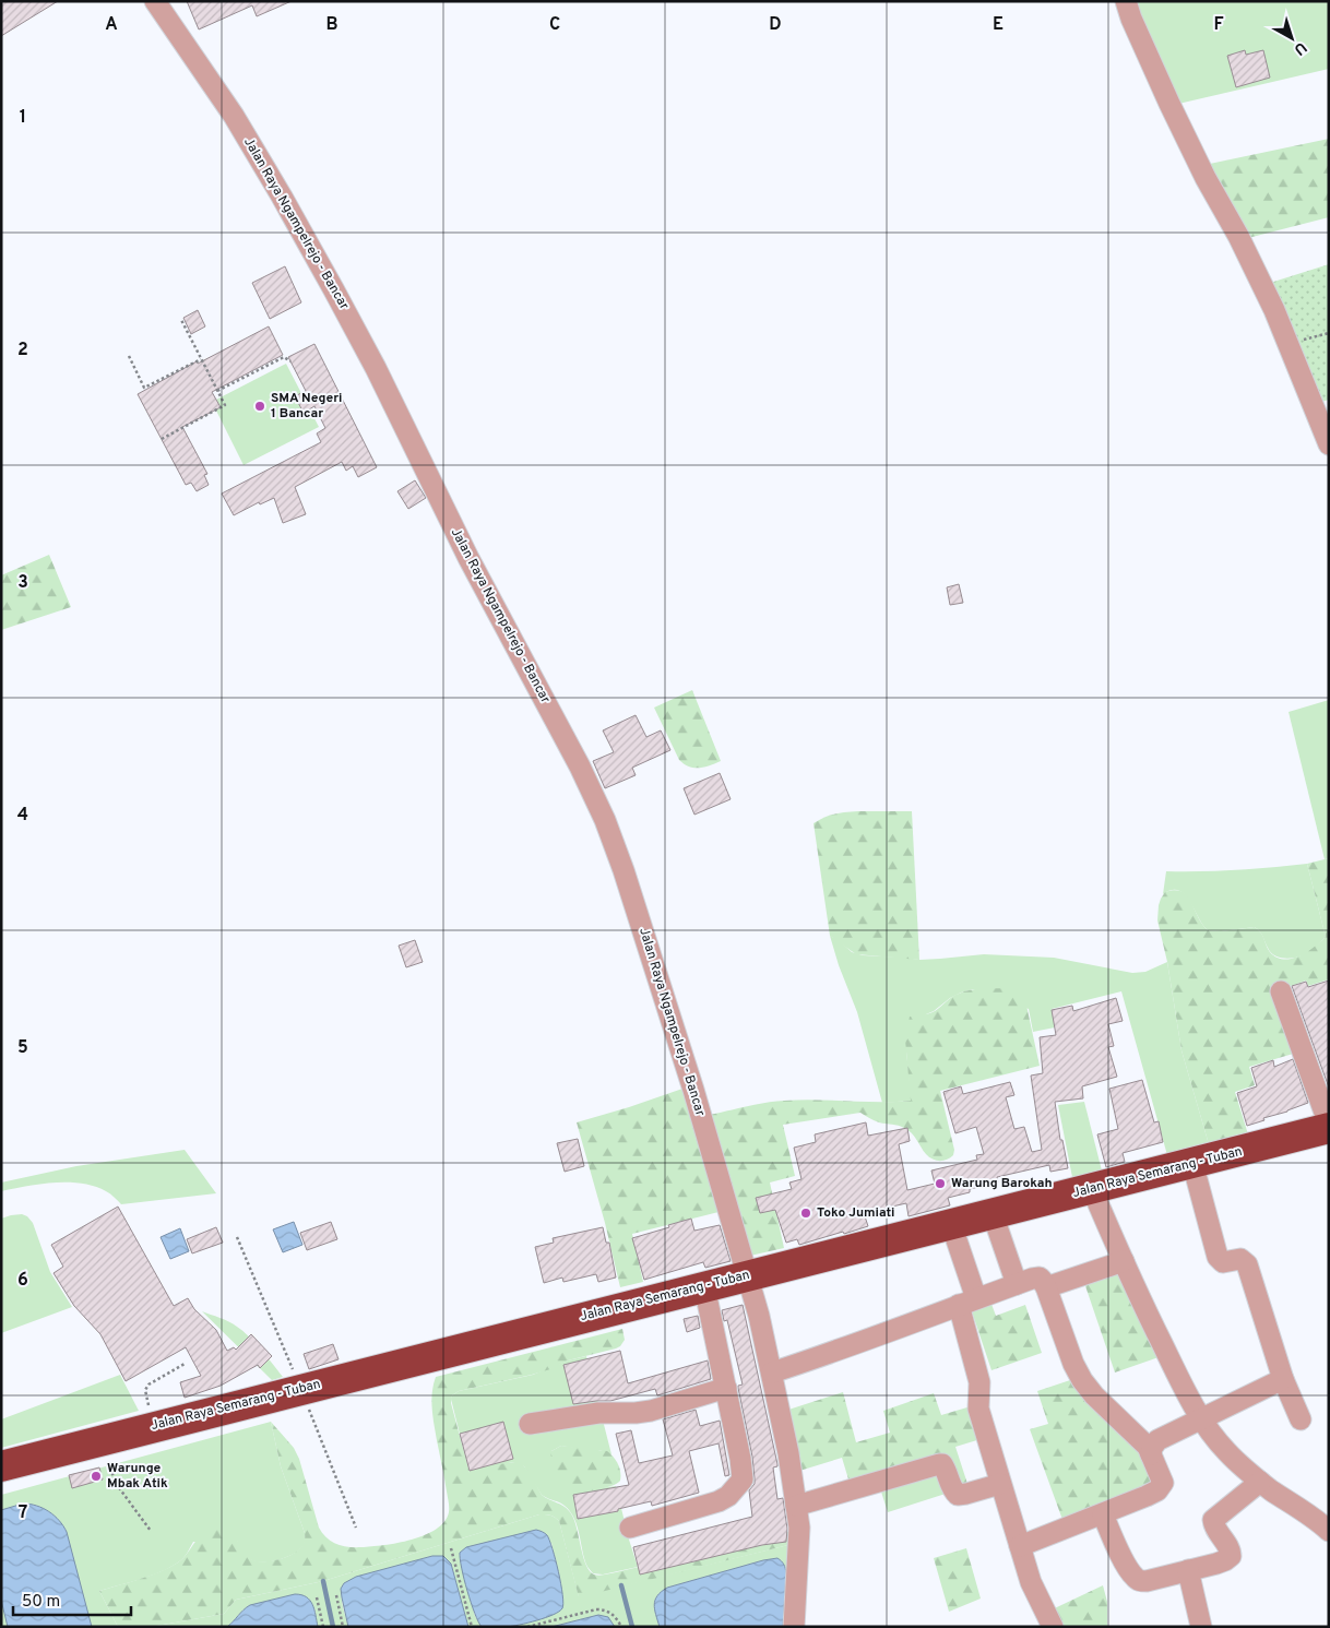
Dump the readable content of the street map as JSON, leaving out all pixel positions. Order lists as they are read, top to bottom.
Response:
{
  "streets": {
    "highway": ["Jalan Raya Semarang - Tuban"],
    "street": ["Jalan Raya Ngampelrejo - Bancar"]
  },
  "crossings": [
    ["Jalan Raya Ngampelrejo - Bancar", "Jalan Raya Semarang - Tuban"]
  ],
  "places": [
    "SMA Negeri 1 Bancar",
    "Warung Barokah",
    "Toko Jumiati",
    "Warunge Mbak Atik"
  ],
  "scale_bar": "50 m",
  "north": "bottom right",
  "grid": {
    "columns": [
      "A",
      "B",
      "C",
      "D",
      "E",
      "F"
    ],
    "rows": [
      "1",
      "2",
      "3",
      "4",
      "5",
      "6",
      "7"
    ]
  }
}
